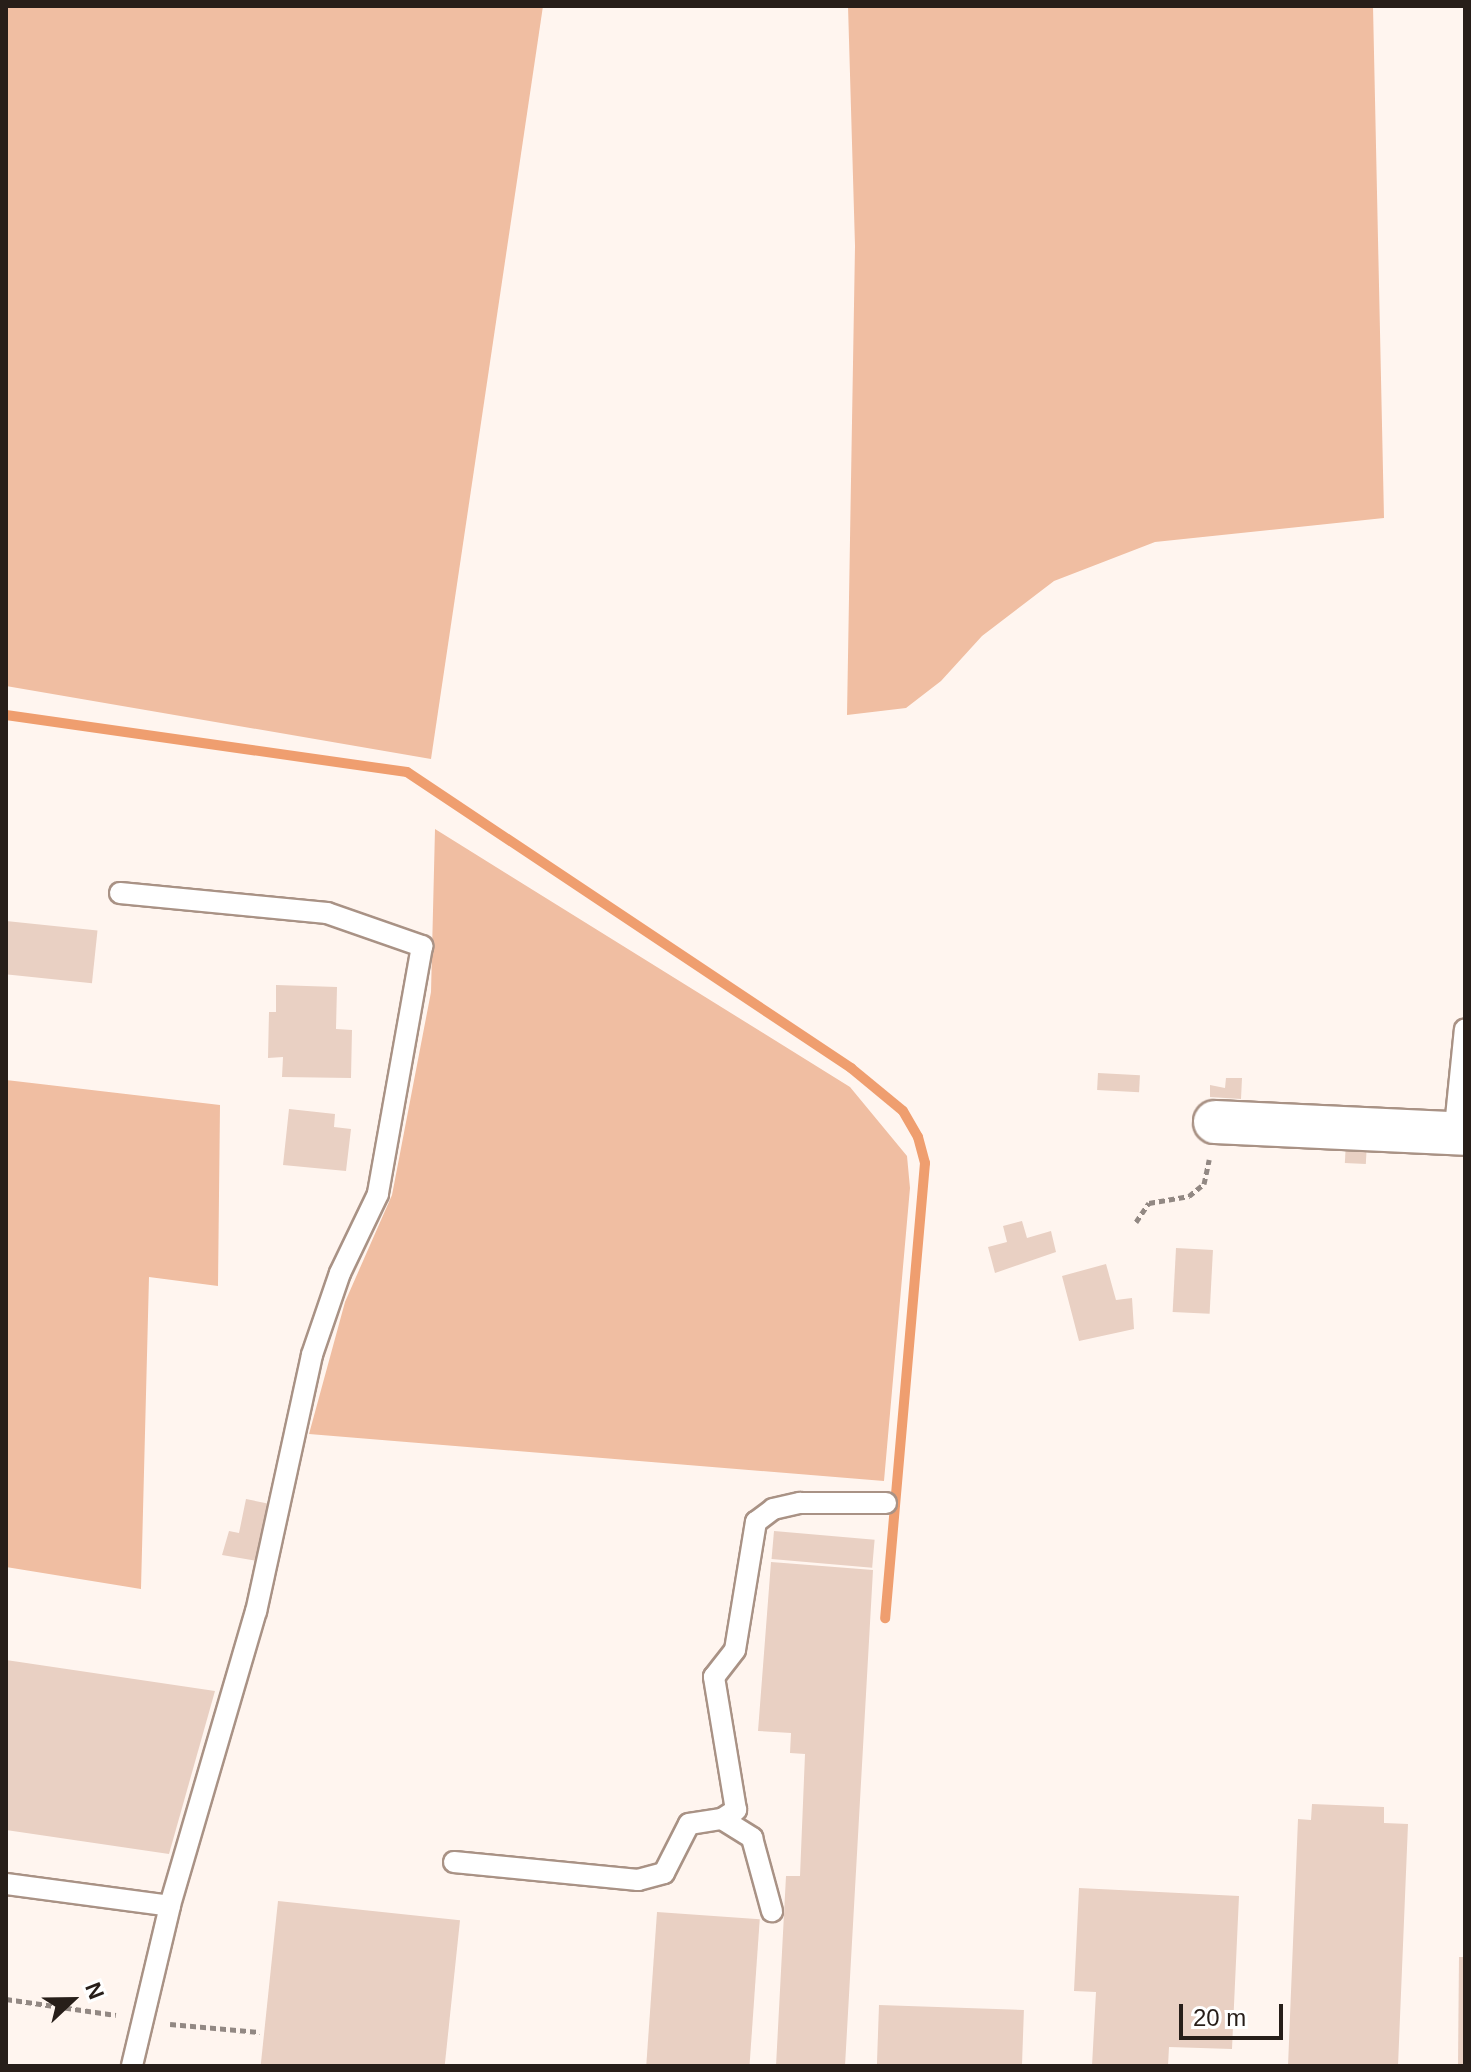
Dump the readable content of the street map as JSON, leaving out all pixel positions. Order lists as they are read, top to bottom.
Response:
{
  "scale_bar": "20 m",
  "north": "right"
}
